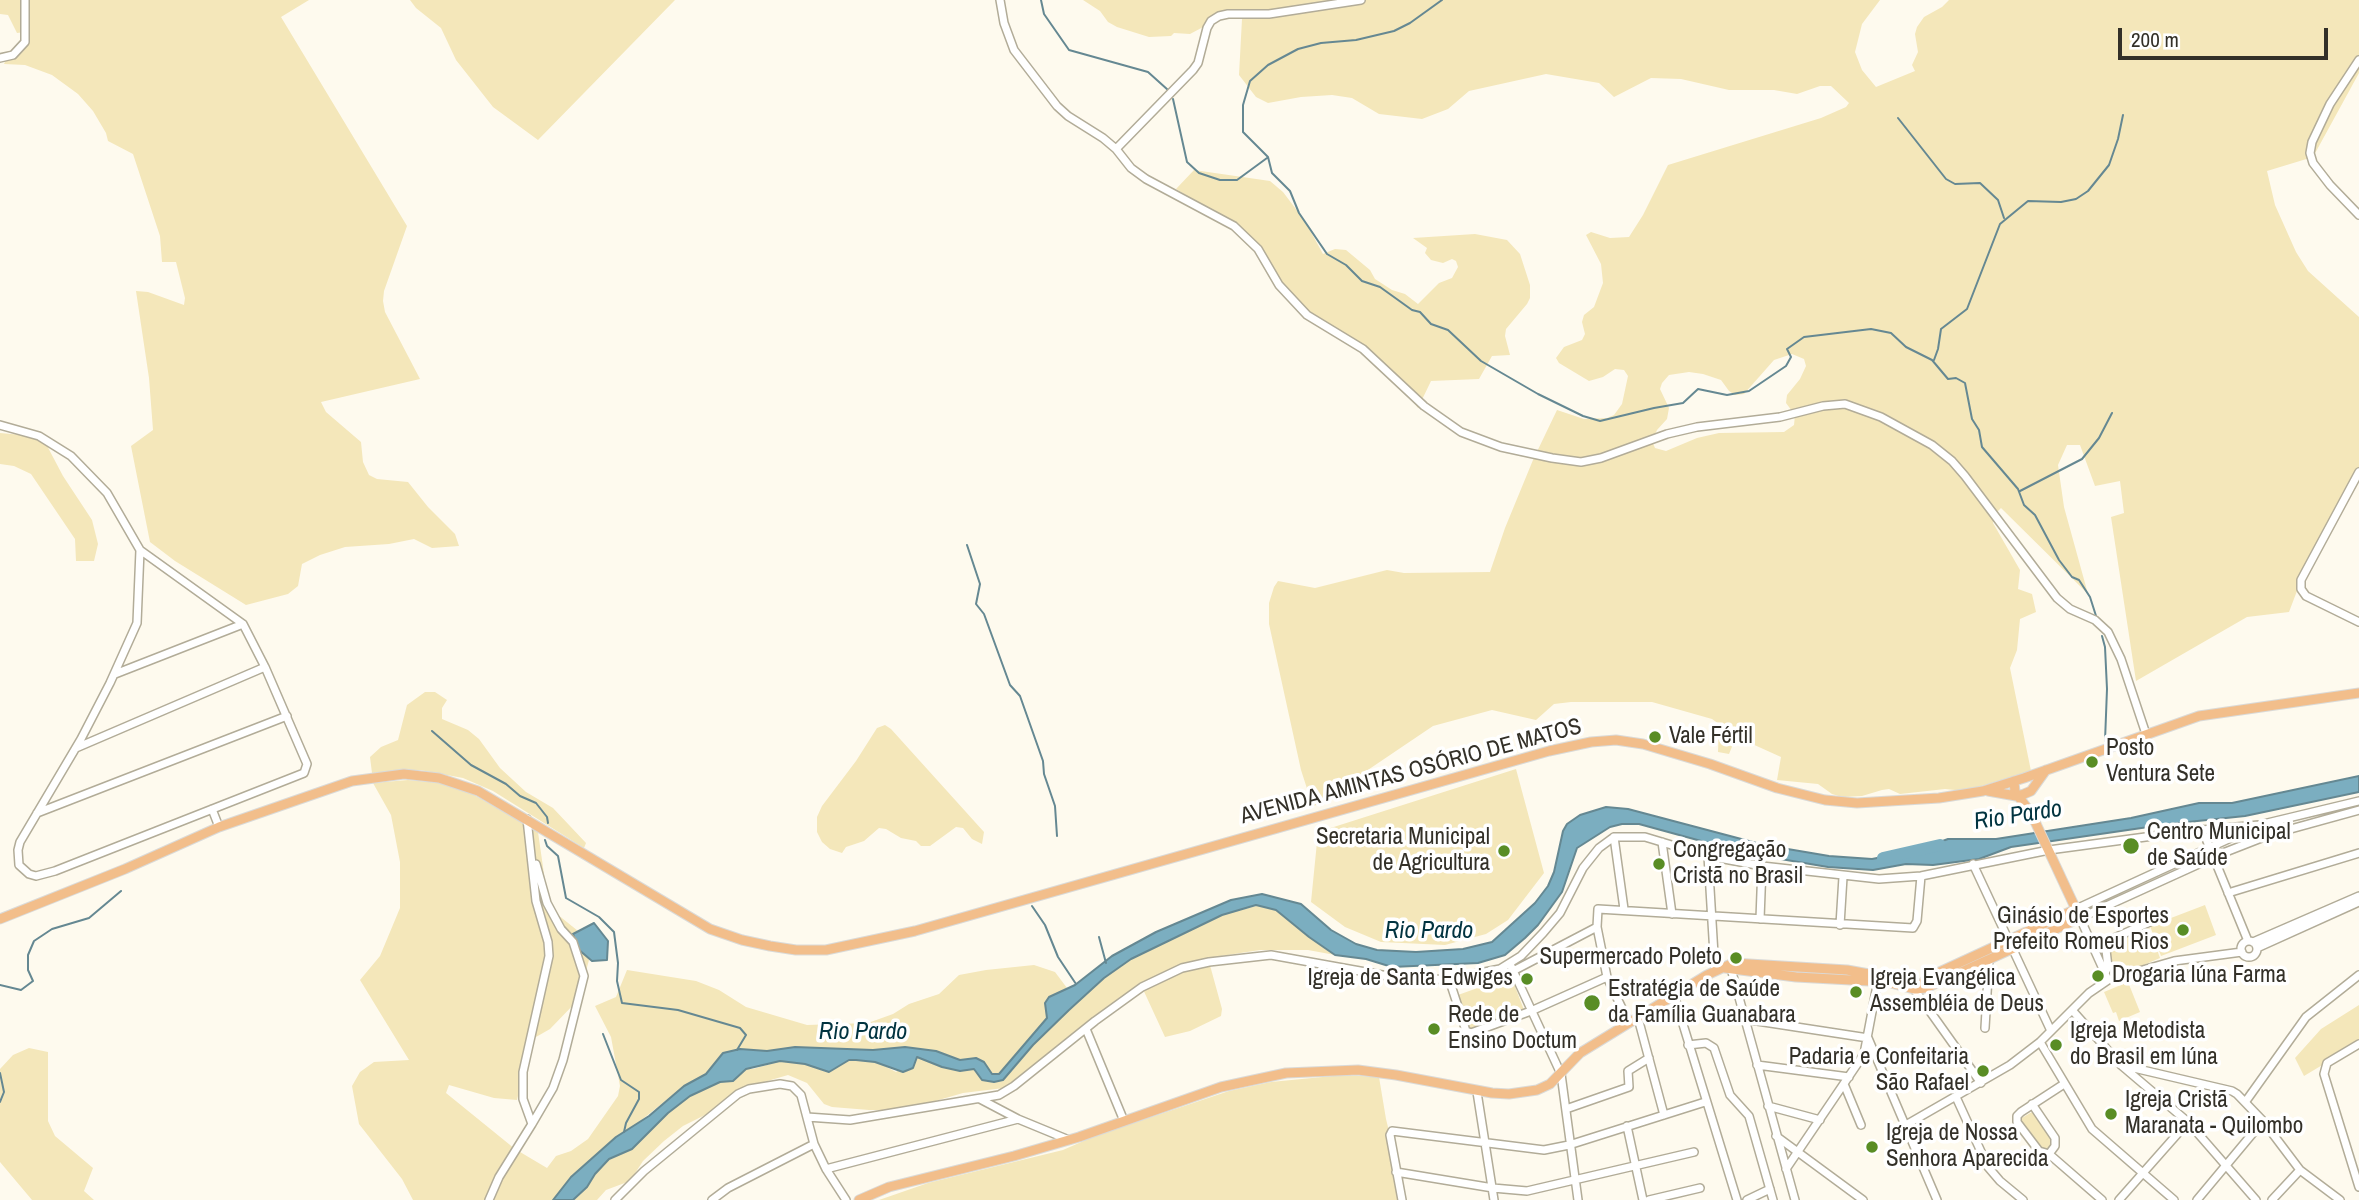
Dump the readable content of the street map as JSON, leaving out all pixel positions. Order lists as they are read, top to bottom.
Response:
{
  "streets": {
    "main road": ["AVENIDA AMINTAS OSÓRIO DE MATOS"]
  },
  "water": ["Rio Pardo"],
  "places": [
    "Vale Fértil",
    "Posto Ventura Sete",
    "Centro Municipal de Saúde",
    "Secretaria Municipal de Agricultura",
    "Congregação Cristã no Brasil",
    "Ginásio de Esportes Prefeito Romeu Rios",
    "Supermercado Poleto",
    "Drogaria Iúna Farma",
    "Igreja de Santa Edwiges",
    "Igreja Evangélica Assembléia de Deus",
    "Estratégia de Saúde da Família Guanabara",
    "Rede de Ensino Doctum",
    "Igreja Metodista do Brasil em Iúna",
    "Padaria e Confeitaria São Rafael",
    "Igreja Cristã Maranata - Quilombo",
    "Igreja de Nossa Senhora Aparecida"
  ],
  "scale_bar": "200 m"
}
